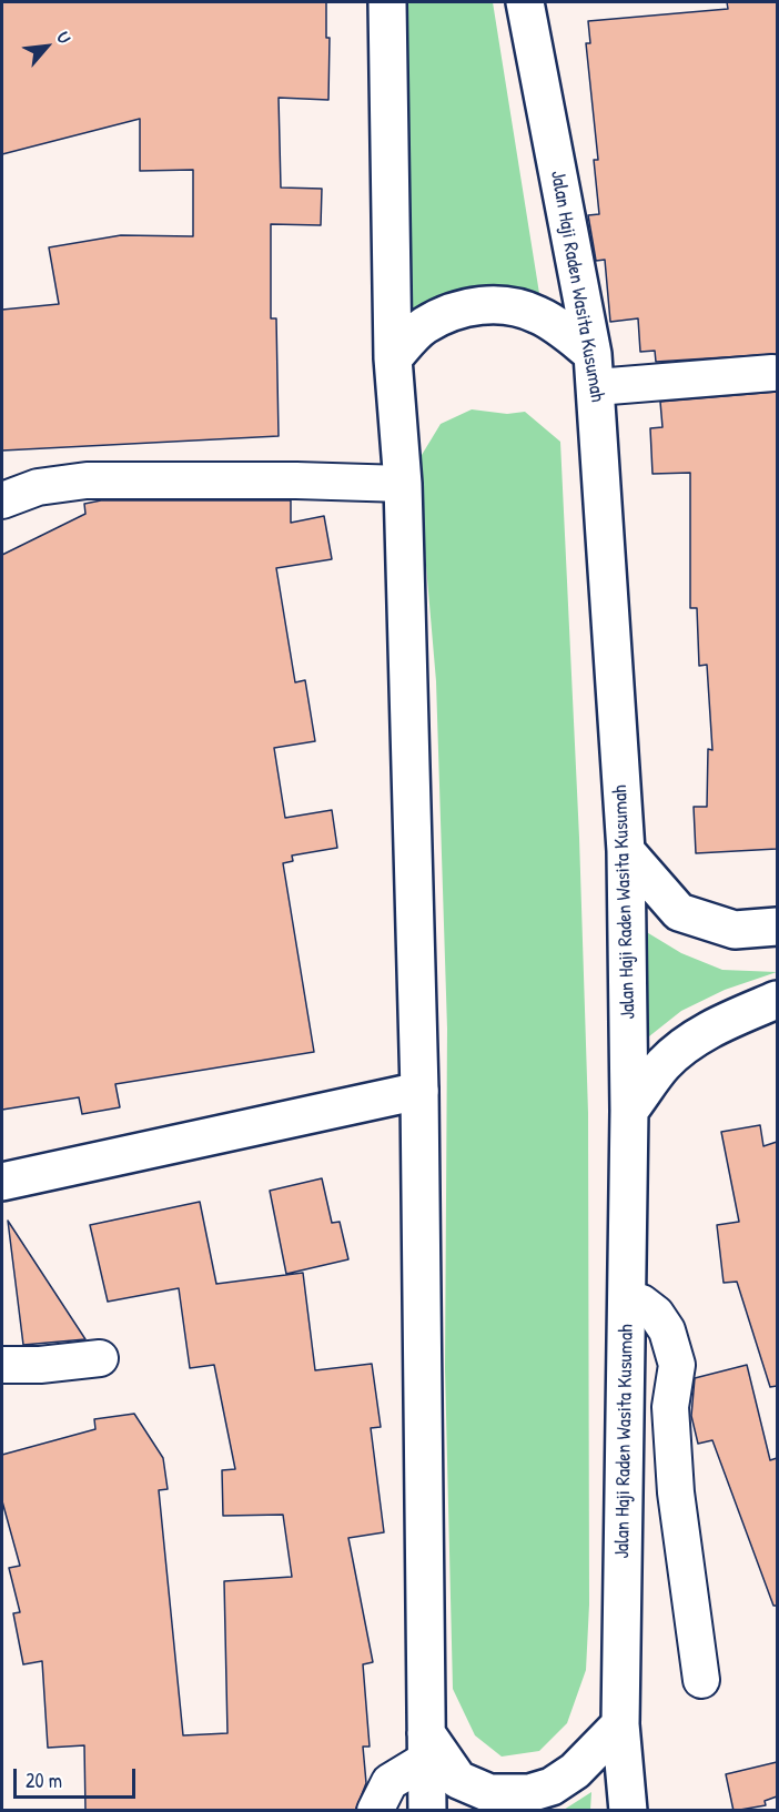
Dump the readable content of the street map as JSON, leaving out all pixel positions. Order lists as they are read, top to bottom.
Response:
{
  "streets": {
    "main road": ["Jalan Haji Raden Wasita Kusumah"]
  },
  "scale_bar": "20 m",
  "north": "top right"
}
